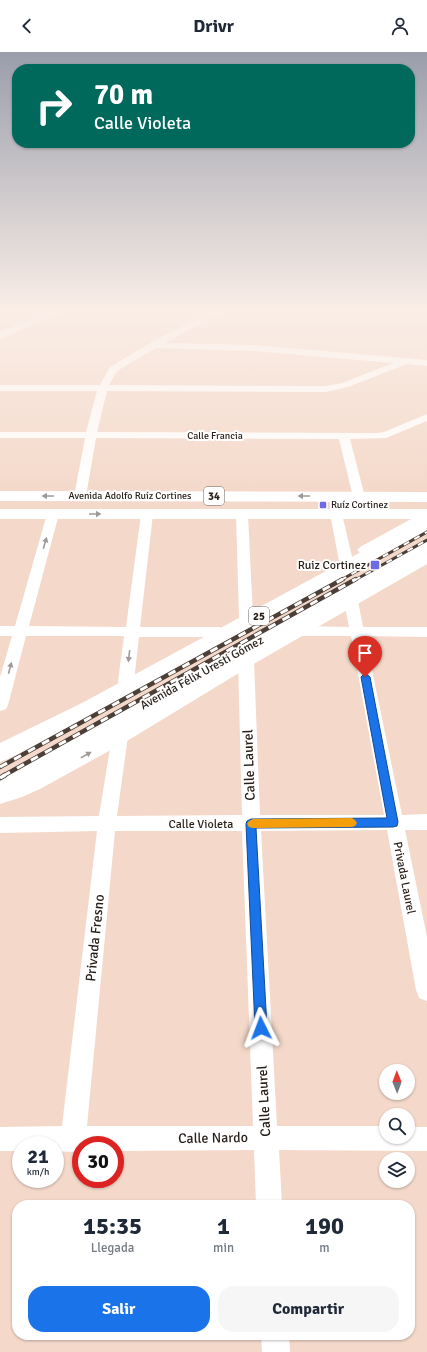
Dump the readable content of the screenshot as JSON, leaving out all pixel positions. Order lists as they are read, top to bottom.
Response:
{
  "streets": {
    "main road": [
      "Avenida Adolfo Ruíz Cortines",
      "34",
      "25",
      "Avenida Félix Uresti Gómez"
    ],
    "street": [
      "Calle Francia",
      "Calle Laurel",
      "Calle Violeta",
      "Privada Laurel",
      "Privada Fresno",
      "Calle Nardo"
    ]
  },
  "crossings": [
    ["Avenida Félix Uresti Gómez", "Privada Fresno"],
    ["Calle Laurel", "Calle Violeta"],
    ["Calle Laurel", "Calle Nardo"],
    ["Calle Violeta", "Privada Laurel"],
    ["Calle Violeta", "Privada Fresno"]
  ],
  "places": {
    "transit": ["Ruíz Cortinez", "Ruiz Cortinez"]
  },
  "north": "top",
  "page": {
    "header": "Drivr",
    "turn": ["70 m", "Calle Violeta"],
    "speed": "21 km/h",
    "limit": "30",
    "eta": [
      "15:35",
      "Llegada",
      "1",
      "min",
      "190",
      "m"
    ],
    "buttons": ["Salir", "Compartir"]
  }
}
